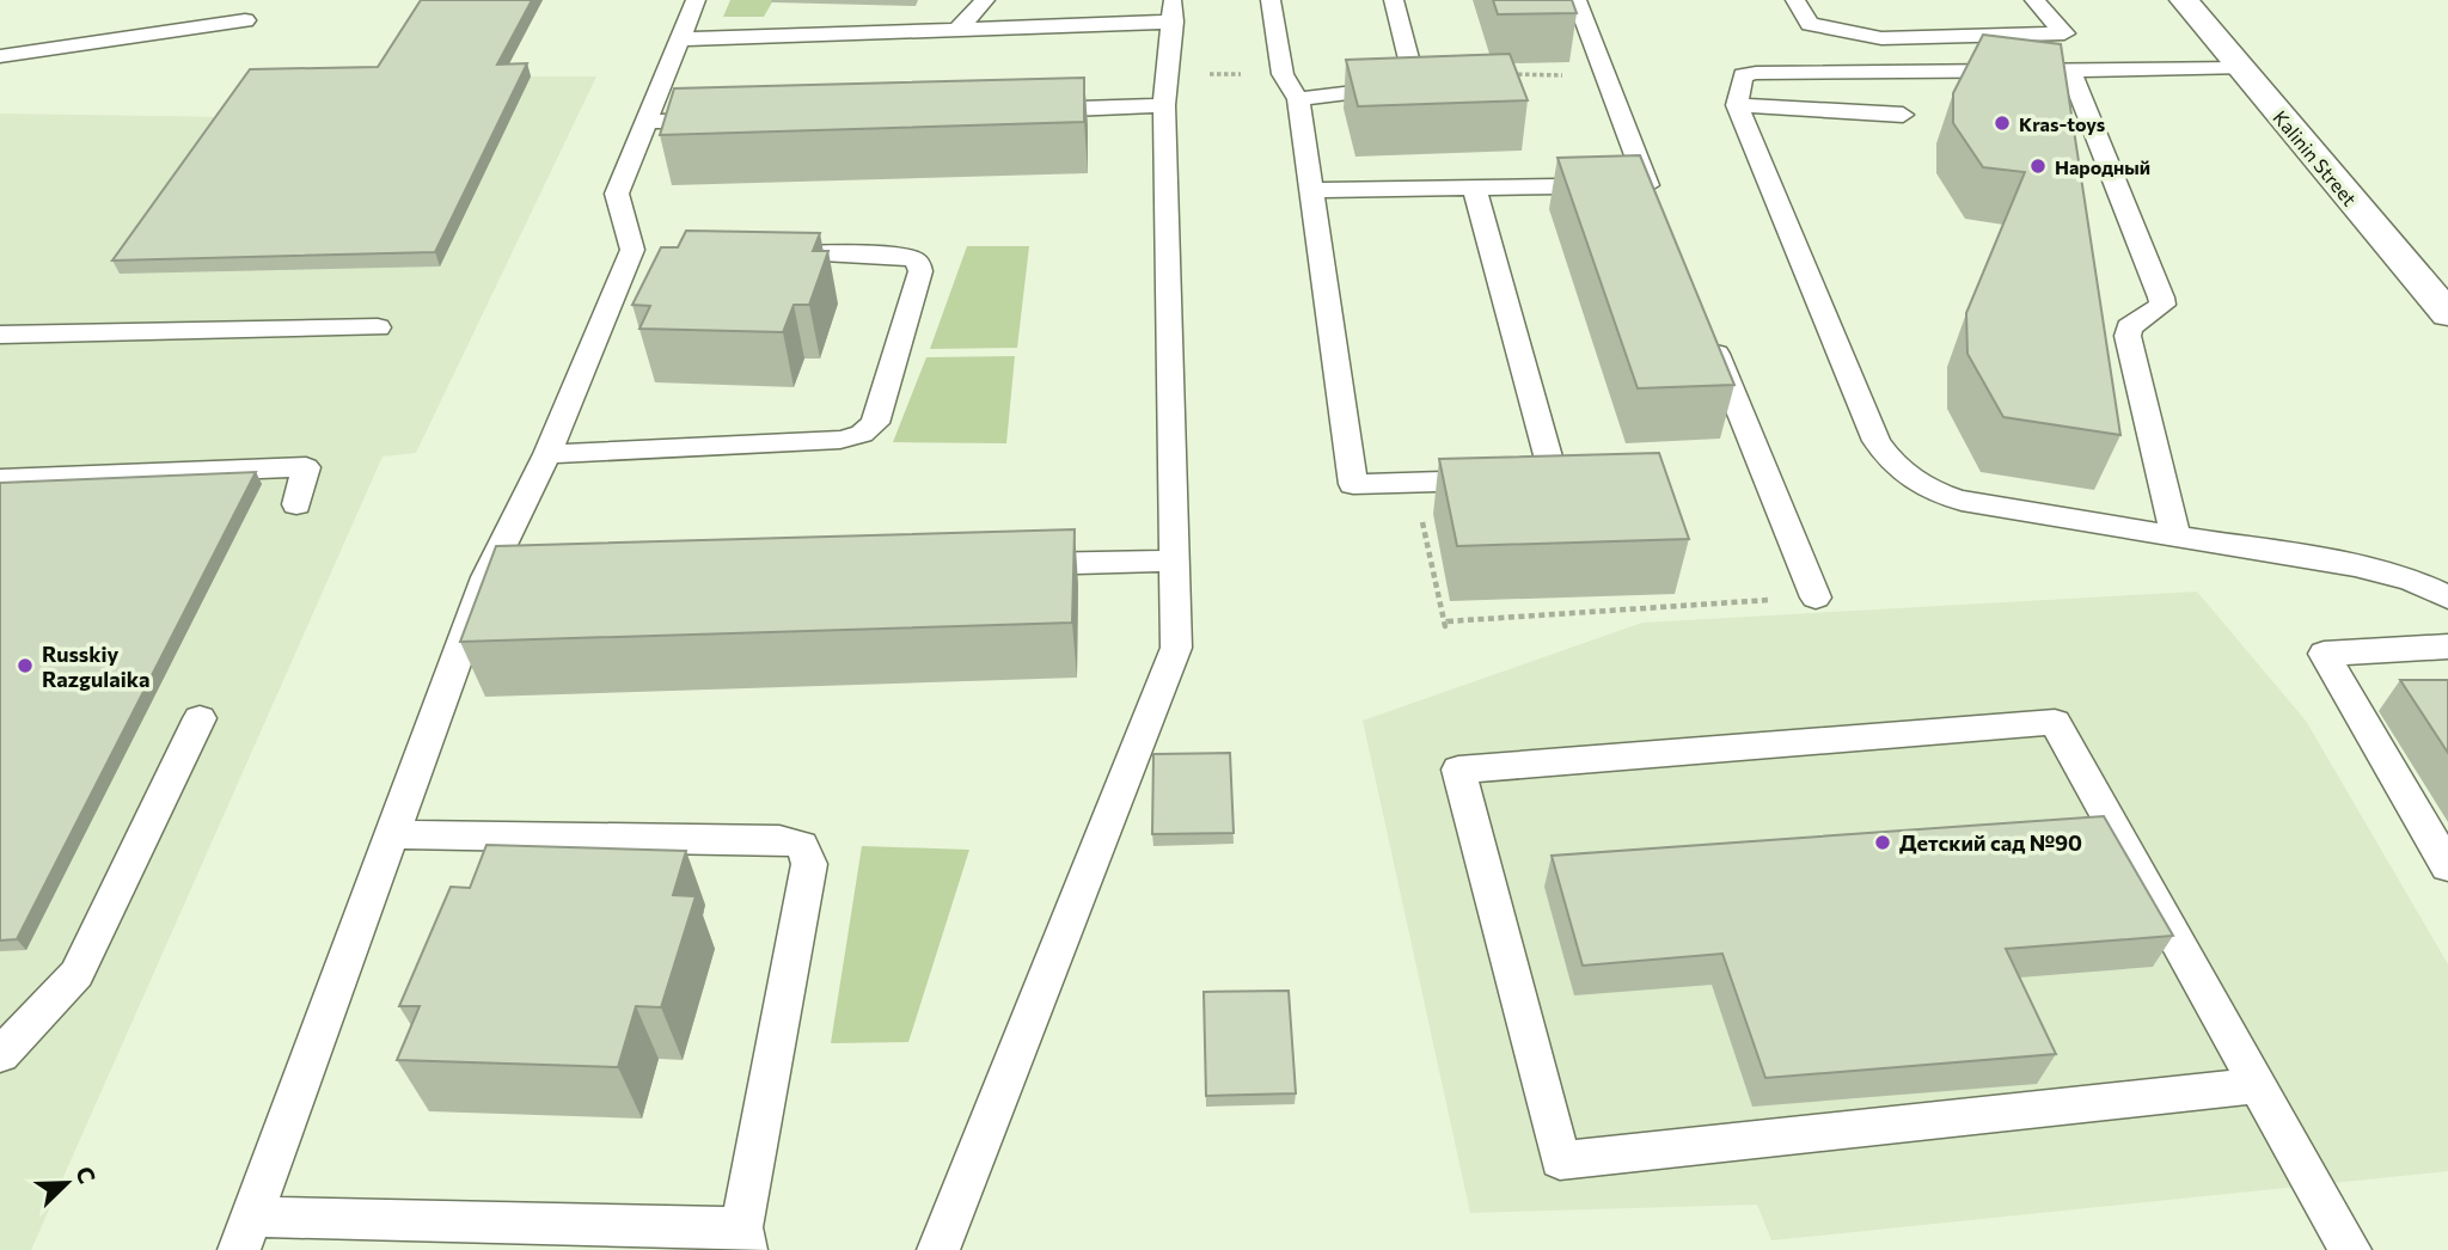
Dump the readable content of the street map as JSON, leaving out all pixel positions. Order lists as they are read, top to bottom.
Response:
{
  "streets": {
    "main road": ["Kalinin Street"]
  },
  "places": [
    "Kras-toys",
    "Народный",
    "Russkiy Razgulaika",
    "Детский сад №90"
  ],
  "north": "top right"
}
